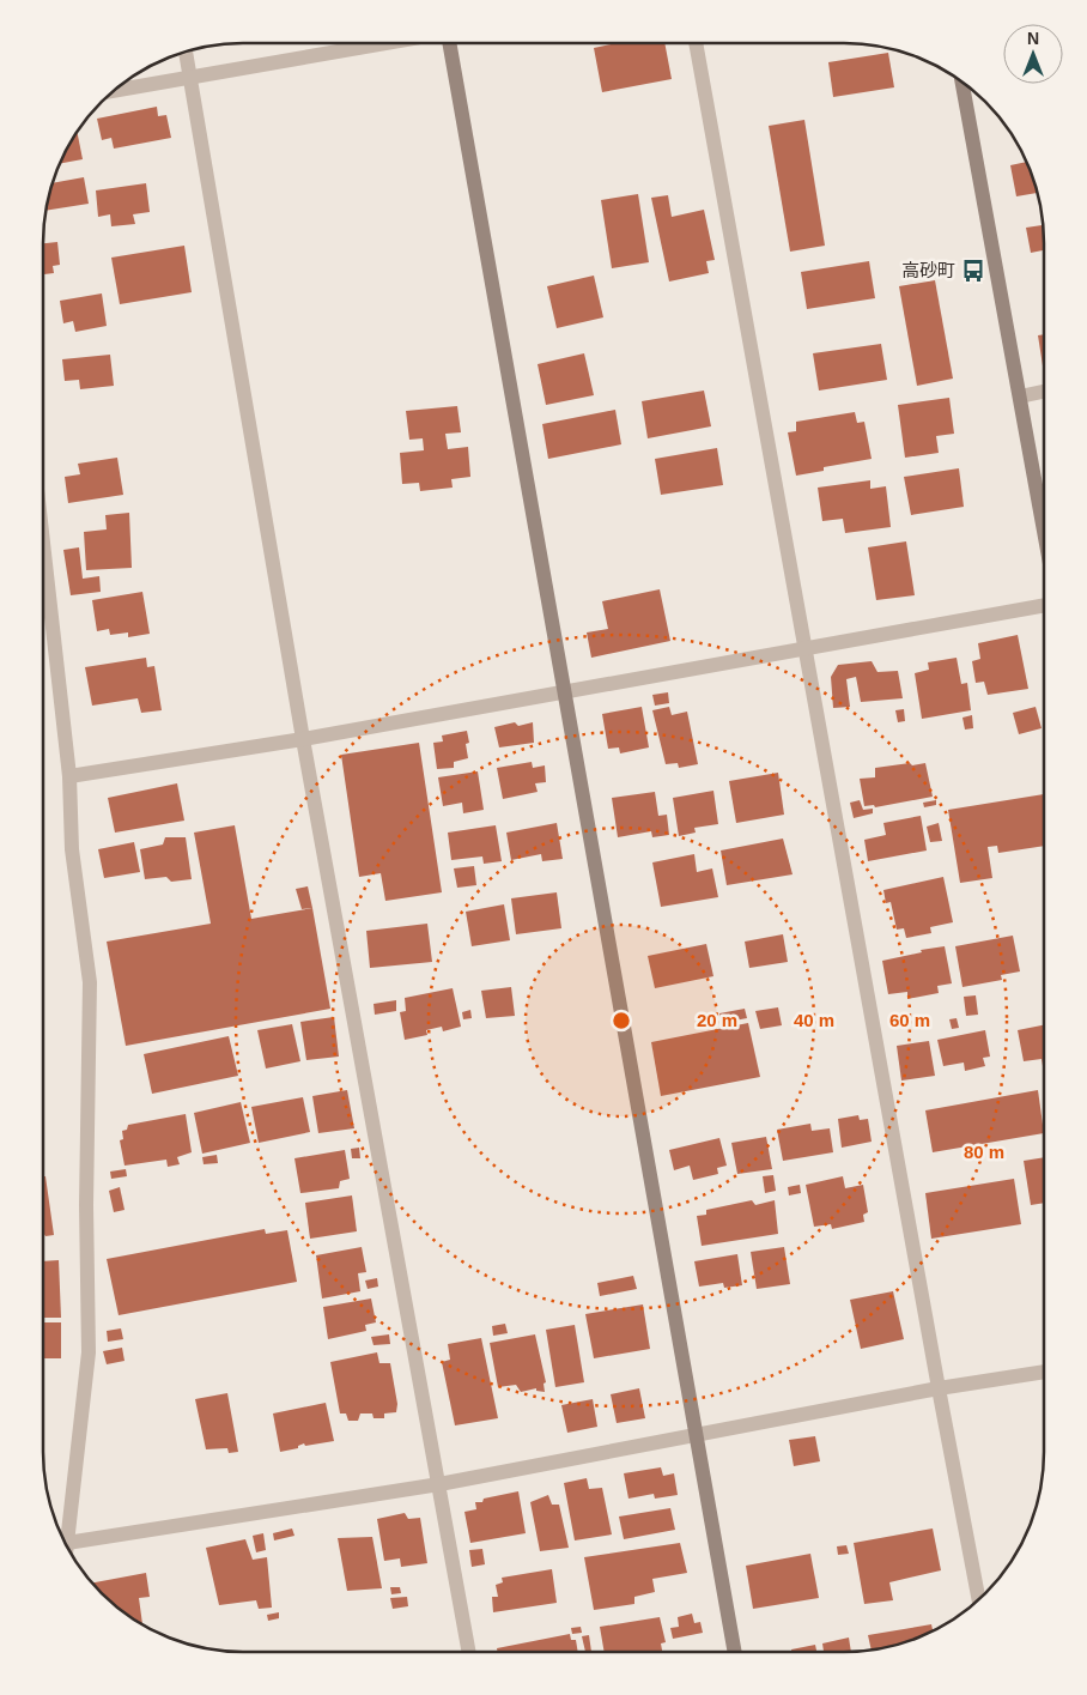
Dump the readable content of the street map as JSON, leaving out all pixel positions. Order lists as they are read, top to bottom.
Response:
{
  "places": {
    "bus stop": ["高砂町"]
  },
  "north": "top",
  "rings": [
    "20 m",
    "40 m",
    "60 m",
    "80 m"
  ]
}
